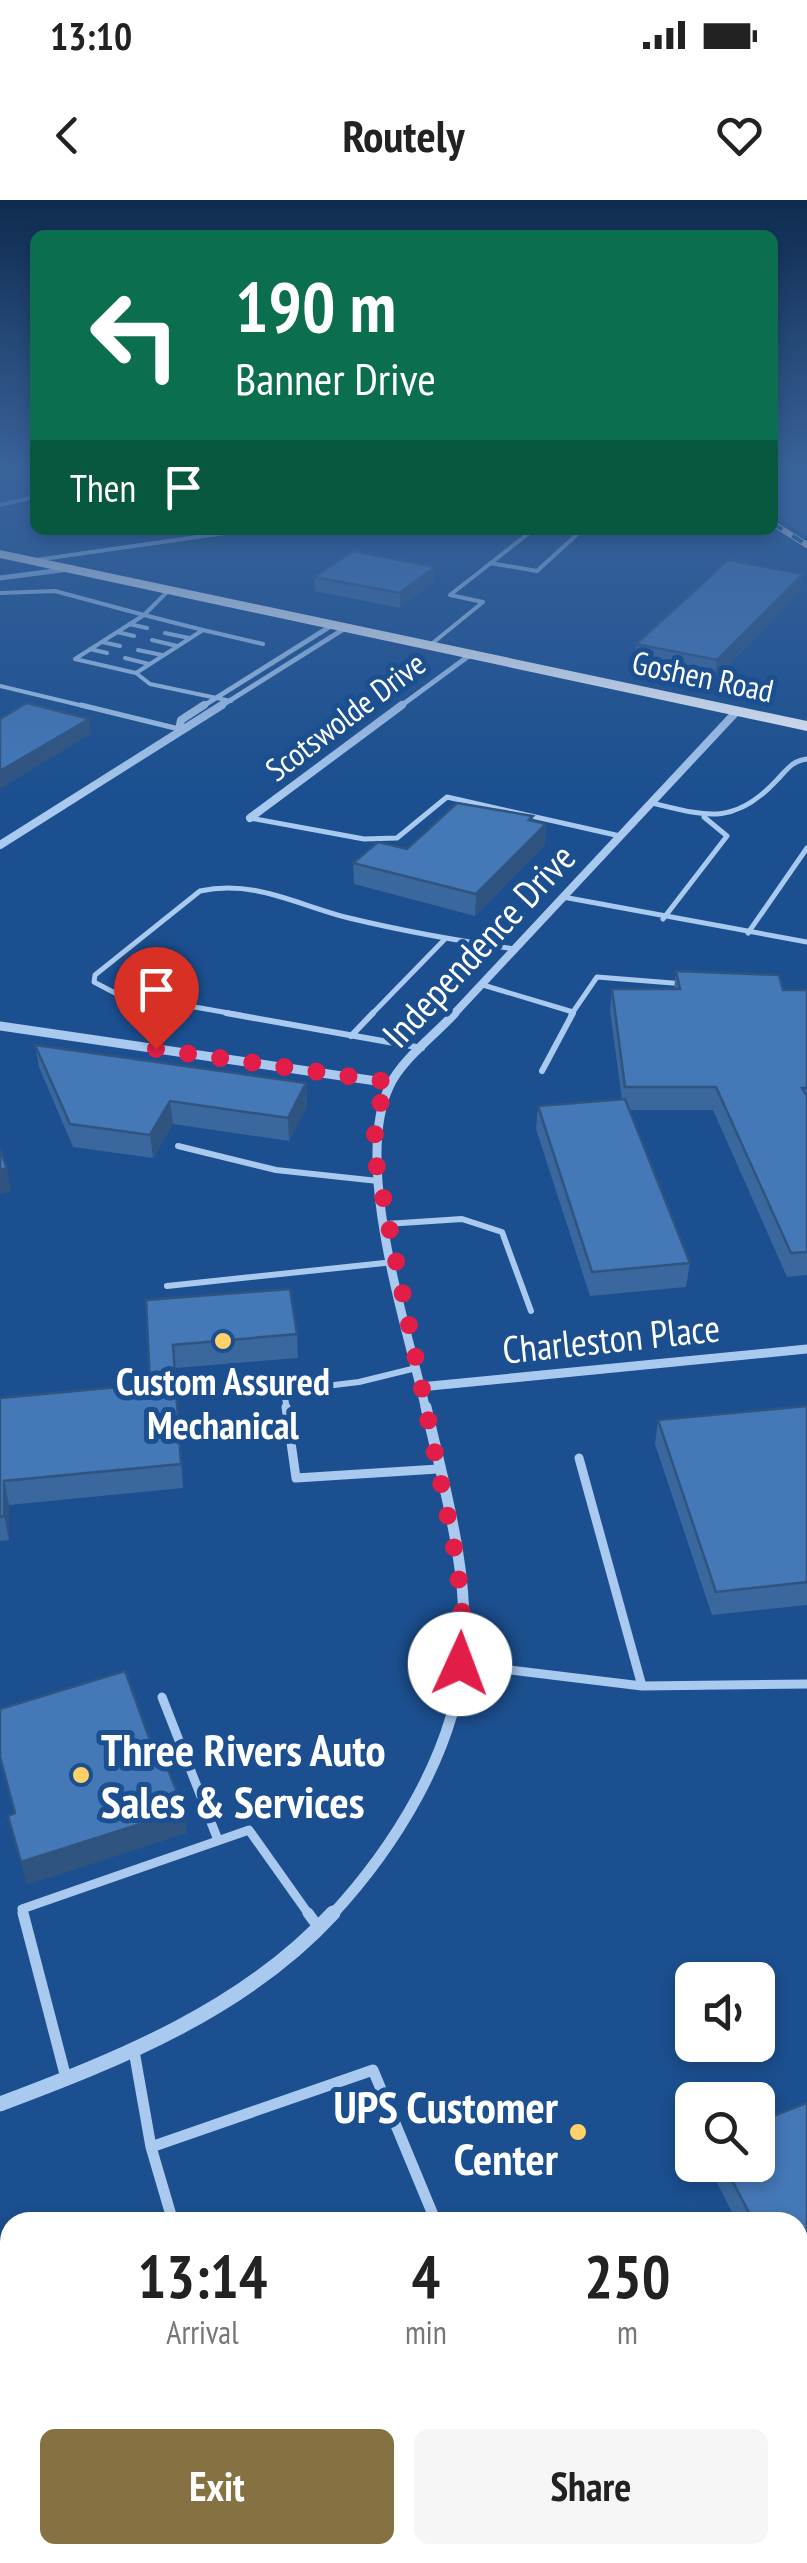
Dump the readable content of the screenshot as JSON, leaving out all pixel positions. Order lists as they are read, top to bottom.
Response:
{
  "streets": {
    "main road": ["Goshen Road"],
    "street": ["Scotswolde Drive", "Independence Drive", "Charleston Place"]
  },
  "crossings": [
    ["Goshen Road", "Scotswolde Drive"],
    ["Goshen Road", "Independence Drive"],
    ["Independence Drive", "Charleston Place"]
  ],
  "places": ["Custom Assured Mechanical", "Three Rivers Auto Sales & Services", "UPS Customer Center"],
  "page": {
    "status": "13:10",
    "header": "Routely",
    "turn": ["190 m", "Banner Drive"],
    "then": "Then",
    "eta": [
      "13:14",
      "Arrival",
      "4",
      "min",
      "250",
      "m"
    ],
    "buttons": ["Exit", "Share"]
  }
}
